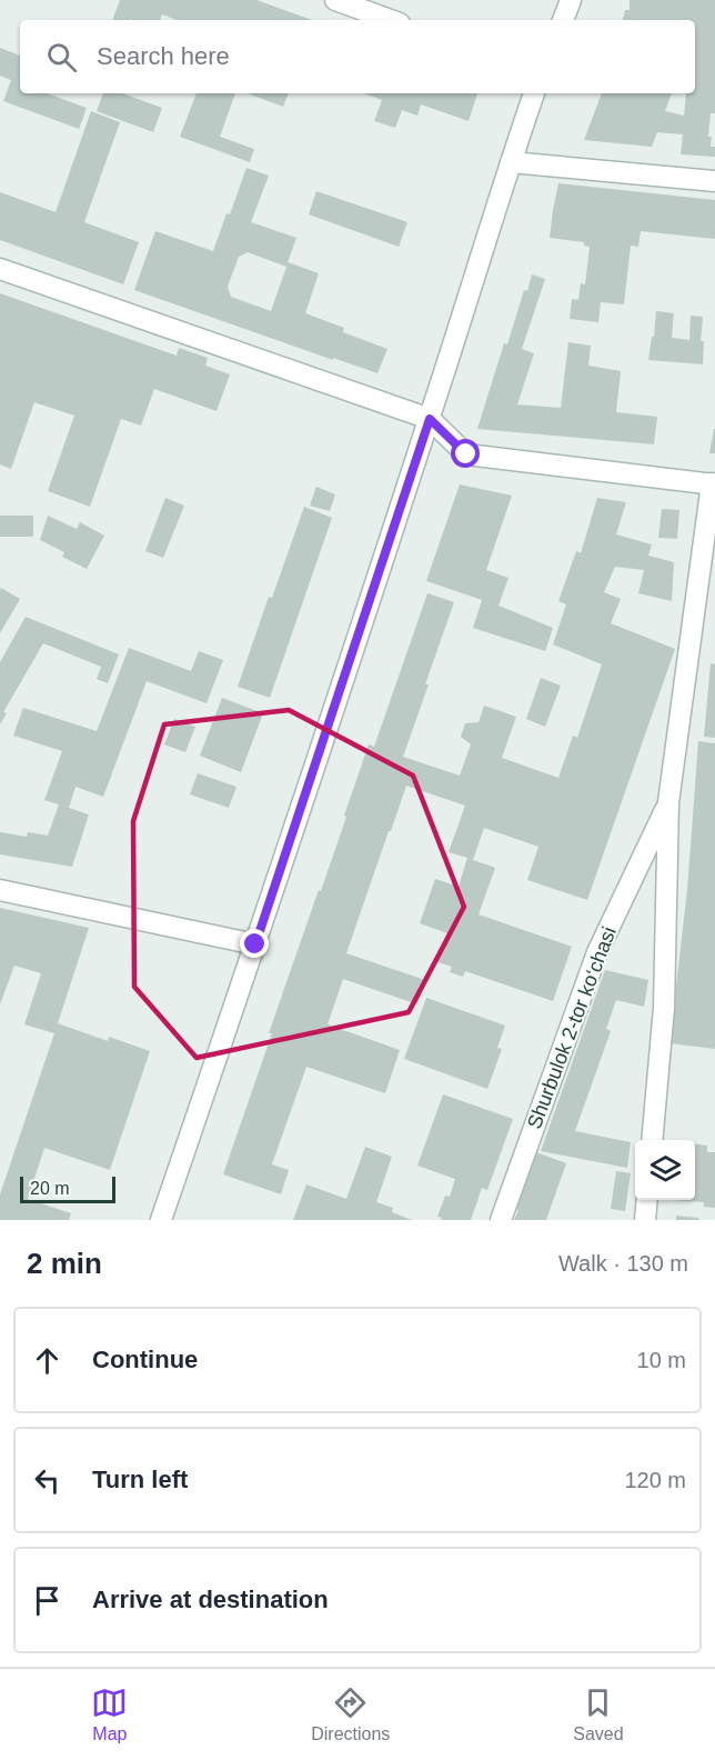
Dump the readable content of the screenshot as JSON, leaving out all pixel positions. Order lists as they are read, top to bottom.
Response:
{
  "streets": {
    "street": ["Shurbulok 2-tor ko‘chasi"]
  },
  "scale_bar": "20 m",
  "page": {
    "search": "Search here",
    "scale": "20 m",
    "heading": ["2 min", "Walk · 130 m"],
    "list": [
      ["Continue", "10 m"],
      ["Turn left", "120 m"],
      "Arrive at destination"
    ],
    "nav": ["Map", "Directions", "Saved"]
  }
}
